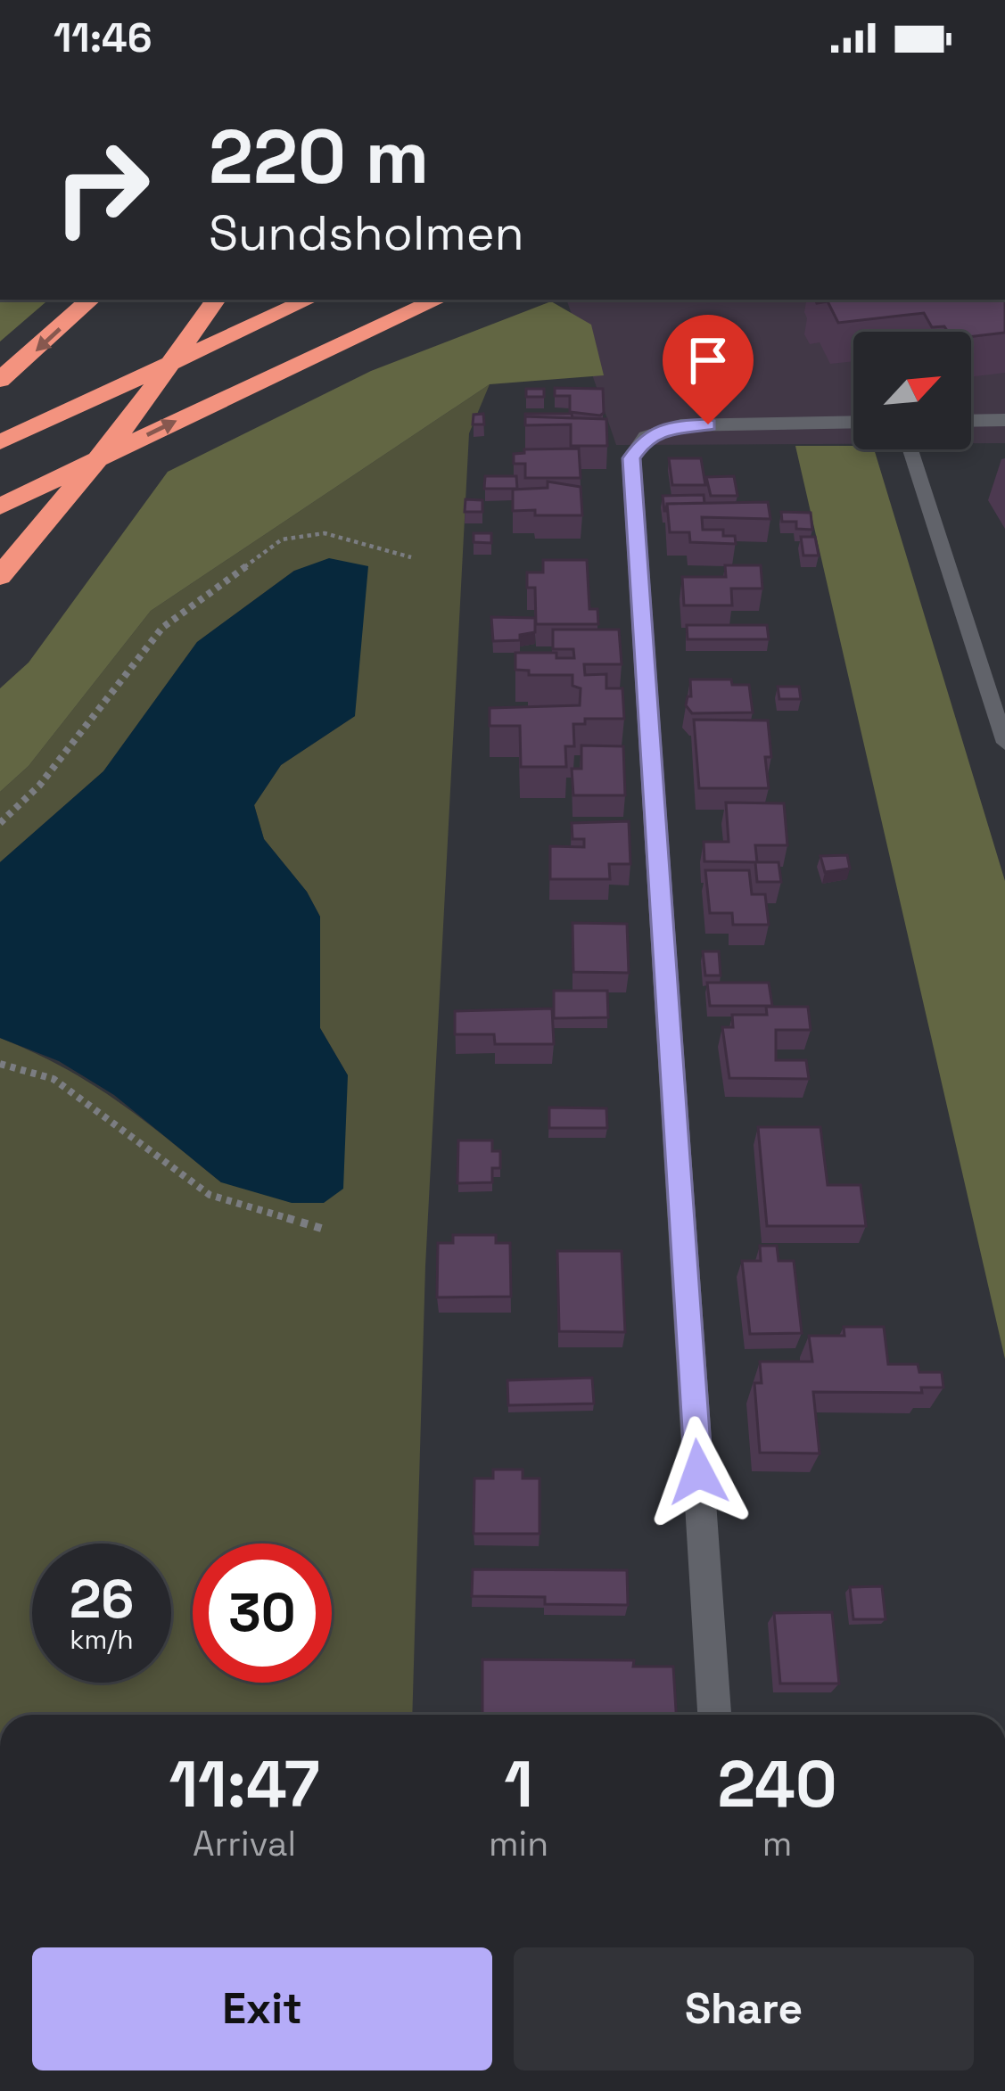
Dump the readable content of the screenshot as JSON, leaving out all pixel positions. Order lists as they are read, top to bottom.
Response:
{
  "north": "top right",
  "page": {
    "status": "11:46",
    "turn": ["220 m", "Sundsholmen"],
    "speed": "26 km/h",
    "limit": "30",
    "eta": [
      "11:47",
      "Arrival",
      "1",
      "min",
      "240",
      "m"
    ],
    "buttons": ["Exit", "Share"]
  }
}
